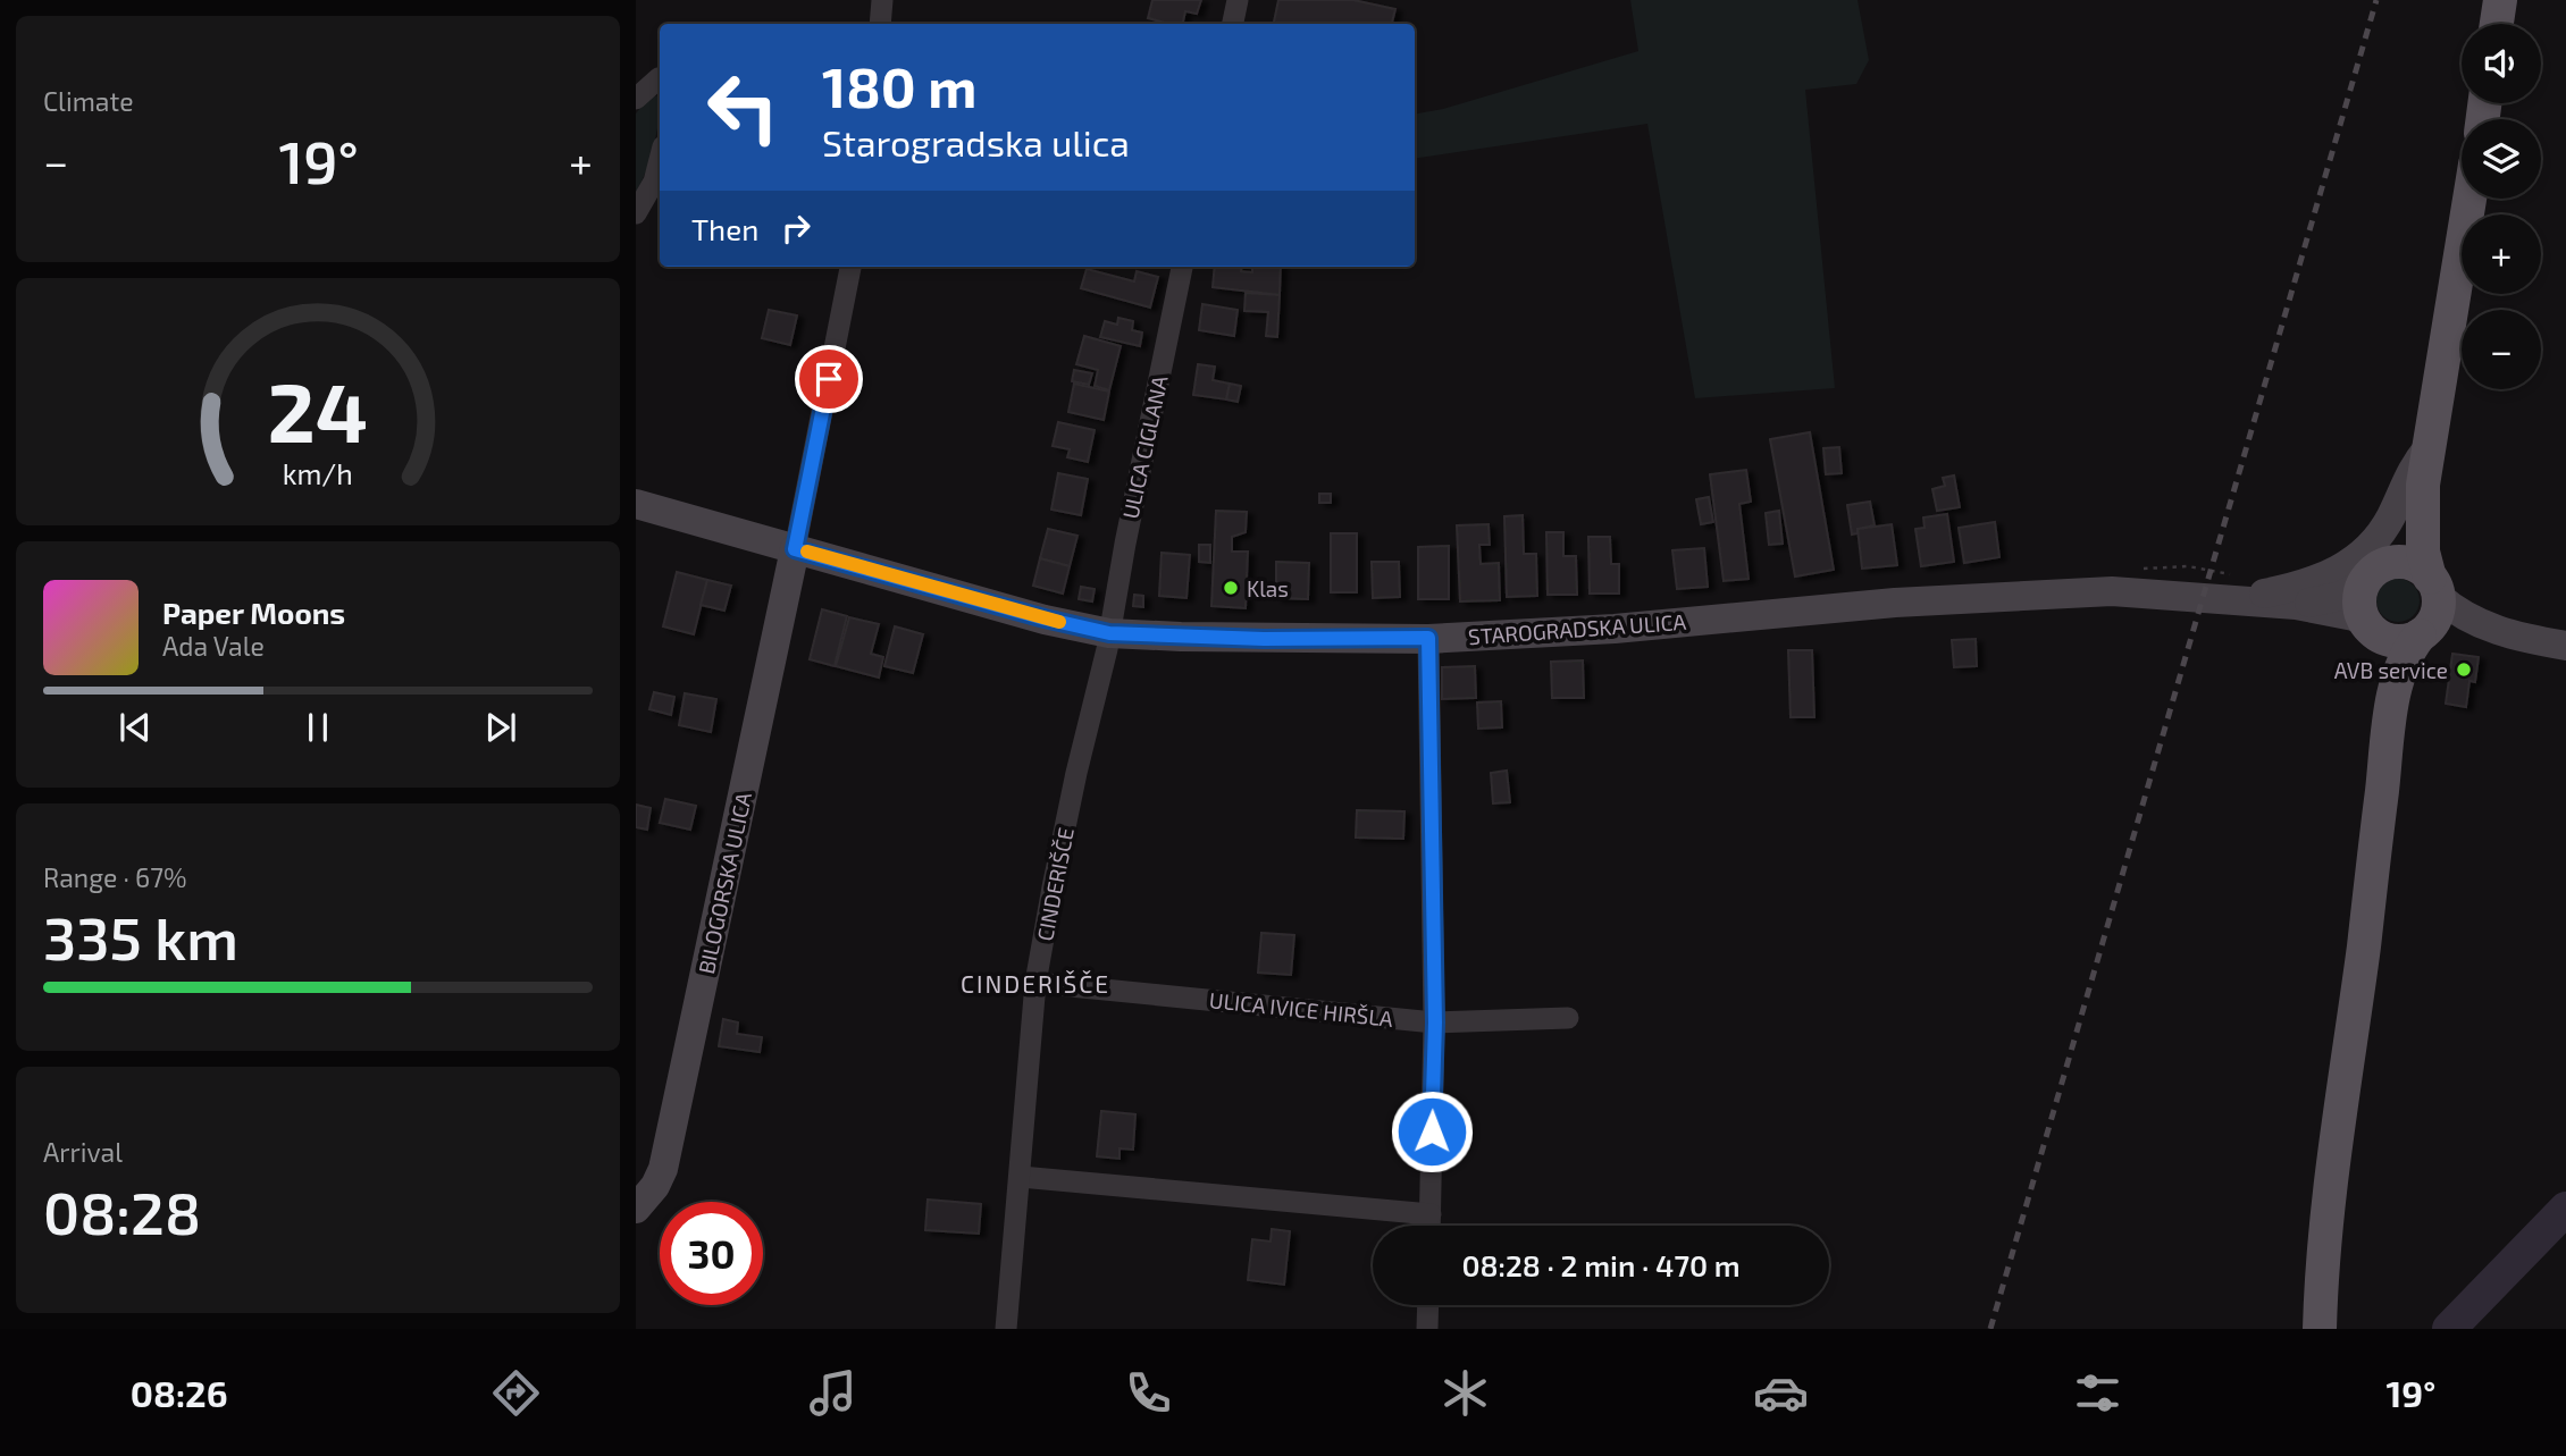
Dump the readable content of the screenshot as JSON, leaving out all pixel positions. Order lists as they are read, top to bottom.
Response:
{
  "streets": {
    "main road": ["STAROGRADSKA ULICA", "BILOGORSKA ULICA"],
    "street": ["ULICA CIGLANA", "CINDERIŠČE", "ULICA IVICE HIRŠLA"]
  },
  "crossings": [
    ["ULICA CIGLANA", "STAROGRADSKA ULICA"],
    ["ULICA CIGLANA", "CINDERIŠČE"],
    ["STAROGRADSKA ULICA", "BILOGORSKA ULICA"],
    ["STAROGRADSKA ULICA", "CINDERIŠČE"],
    ["CINDERIŠČE", "ULICA IVICE HIRŠLA"]
  ],
  "districts": ["CINDERIŠČE"],
  "places": ["Klas", "AVB service"],
  "page": {
    "tile": [
      "Climate",
      ["Range · 67%", "335 km"],
      ["Arrival", "08:28"]
    ],
    "map_buttons": ["+", "−"],
    "turn": ["180 m", "Starogradska ulica"],
    "heat": ["−", "19°", "+"],
    "then": "Then",
    "song": ["Paper Moons", "Ada Vale"],
    "limit": "30",
    "trip": "08:28 · 2 min · 470 m",
    "tabs": ["08:26", "19°"],
    "gauge": ["24", "km/h"]
  }
}
